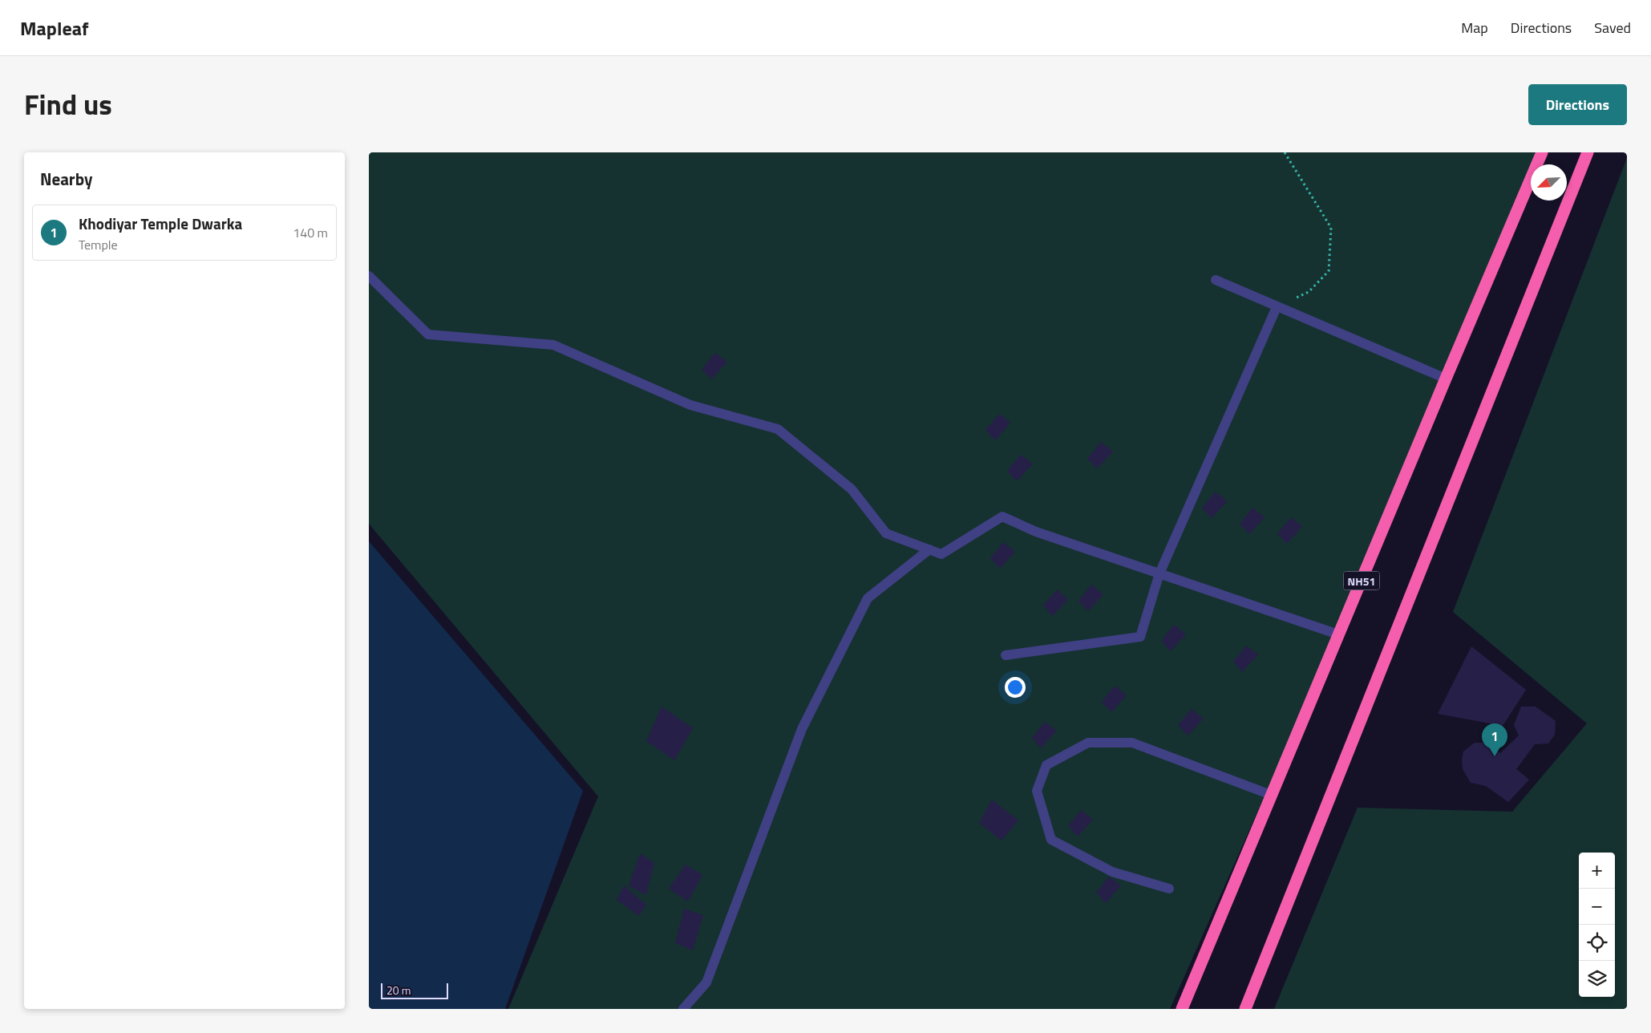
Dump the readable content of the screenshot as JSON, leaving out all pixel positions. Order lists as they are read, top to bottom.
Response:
{
  "streets": {
    "highway": ["NH51"]
  },
  "scale_bar": "20 m",
  "north": "bottom left",
  "page": {
    "header": "Mapleaf",
    "nav": ["Map", "Directions", "Saved"],
    "title": "Find us",
    "buttons": "Directions",
    "heading": "Nearby",
    "list": [
      {
        "mark": "1",
        "name": "Khodiyar Temple Dwarka",
        "note": "Temple",
        "value": "140 m"
      }
    ],
    "pins": "1",
    "map_buttons": ["+", "−"],
    "scale": "20 m"
  }
}
